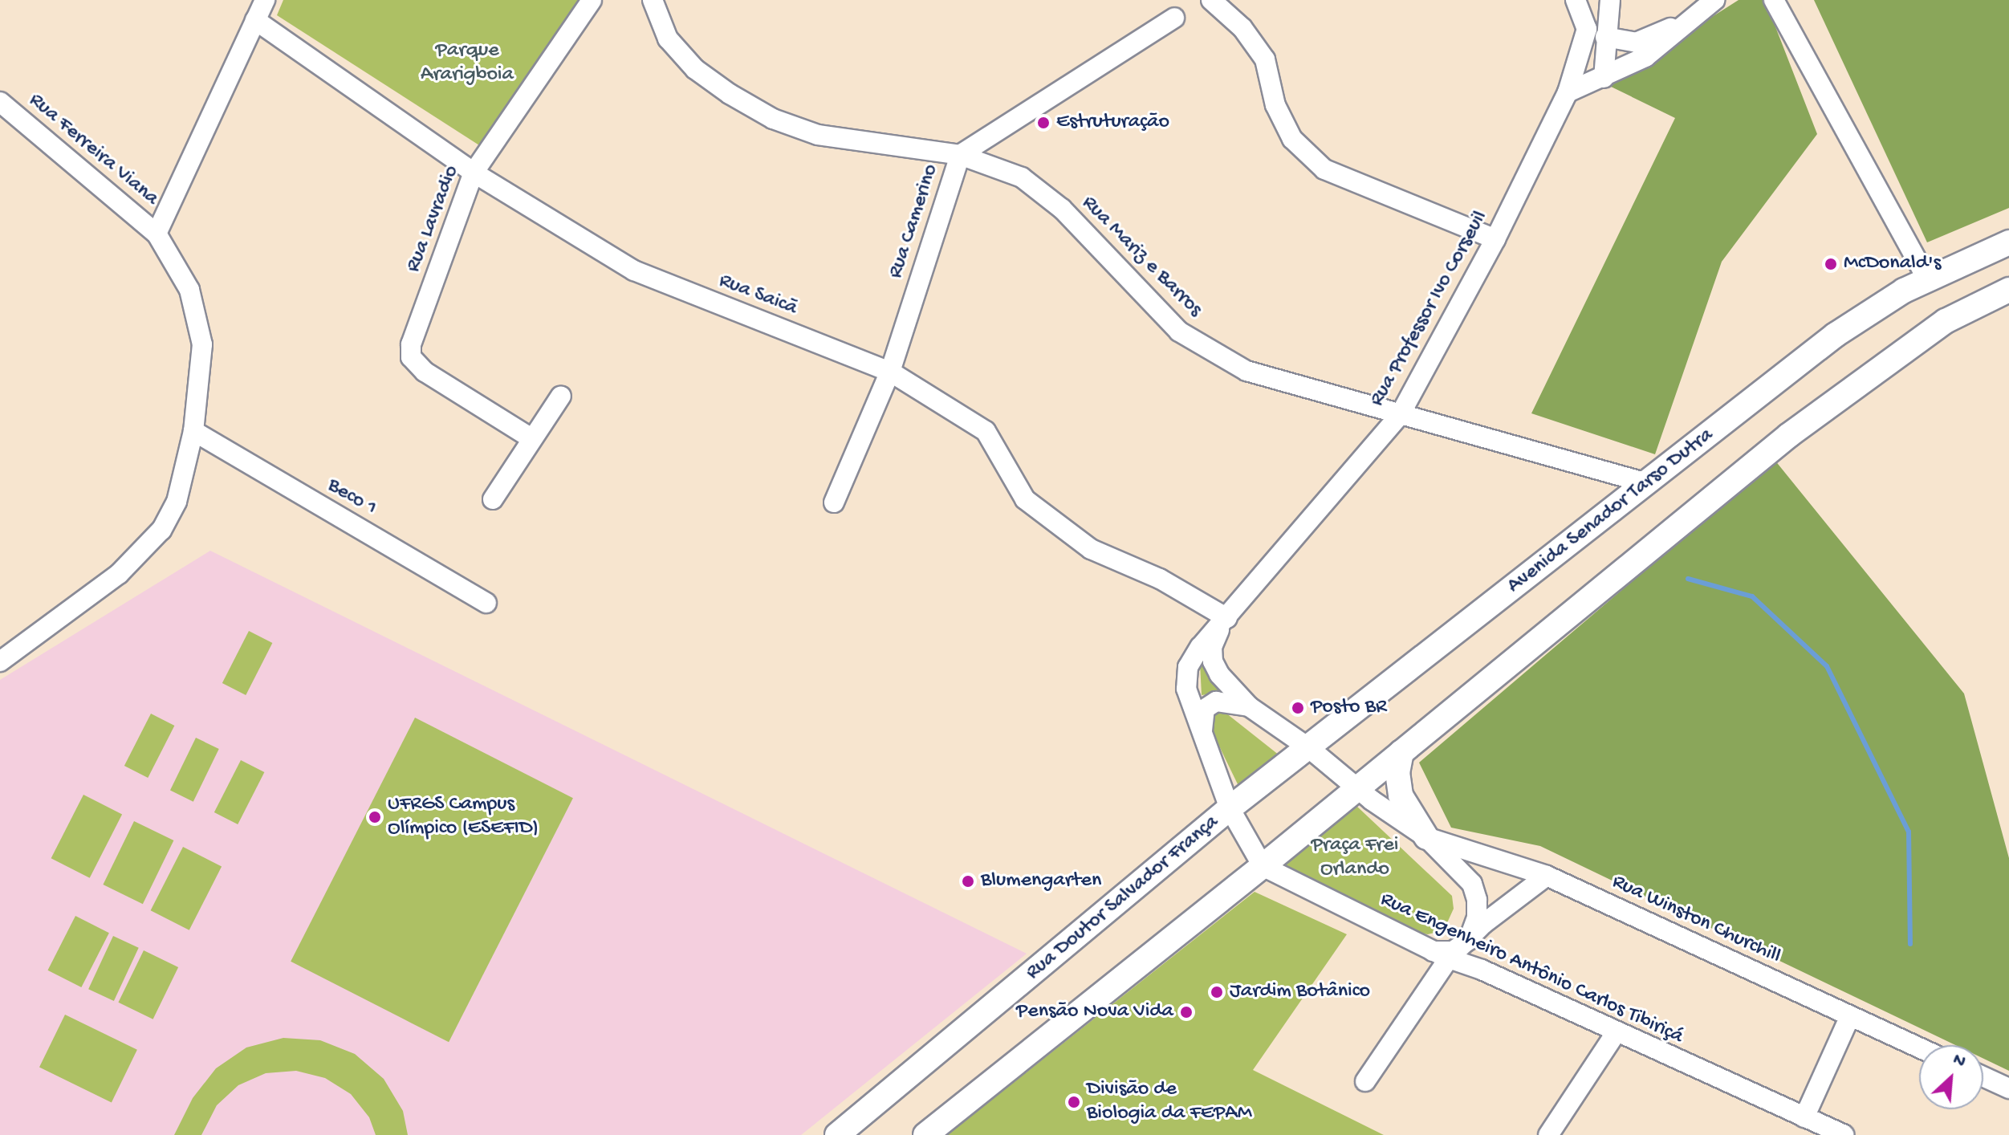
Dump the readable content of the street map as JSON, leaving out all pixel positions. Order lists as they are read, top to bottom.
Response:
{
  "streets": {
    "main road": ["Avenida Senador Tarso Dutra", "Rua Doutor Salvador França"],
    "street": [
      "Rua Ferreira Viana",
      "Rua Lavradio",
      "Rua Camerino",
      "Rua Mariz e Barros",
      "Rua Saicã",
      "Rua Professor Ivo Corseuil",
      "Beco 1",
      "Rua Winston Churchill",
      "Rua Engenheiro Antônio Carlos Tibiriçá"
    ]
  },
  "crossings": [
    ["Rua Ferreira Viana", "Beco 1"],
    ["Rua Lavradio", "Rua Saicã"],
    ["Rua Camerino", "Rua Mariz e Barros"],
    ["Rua Camerino", "Rua Saicã"],
    ["Rua Mariz e Barros", "Rua Professor Ivo Corseuil"],
    ["Rua Mariz e Barros", "Avenida Senador Tarso Dutra"],
    ["Rua Saicã", "Rua Professor Ivo Corseuil"],
    ["Rua Professor Ivo Corseuil", "Avenida Senador Tarso Dutra"],
    ["Rua Professor Ivo Corseuil", "Rua Doutor Salvador França"],
    ["Rua Professor Ivo Corseuil", "Rua Winston Churchill"],
    ["Avenida Senador Tarso Dutra", "Rua Doutor Salvador França"]
  ],
  "parks": ["Parque Ararigboia", "Praça Frei Orlando"],
  "places": [
    "Estruturação",
    "McDonald's",
    "Posto BR",
    "UFRGS Campus Olímpico (ESEFID)",
    "Blumengarten",
    "Jardim Botânico",
    "Pensão Nova Vida",
    "Divisão de Biologia da FEPAM"
  ],
  "north": "top right"
}
